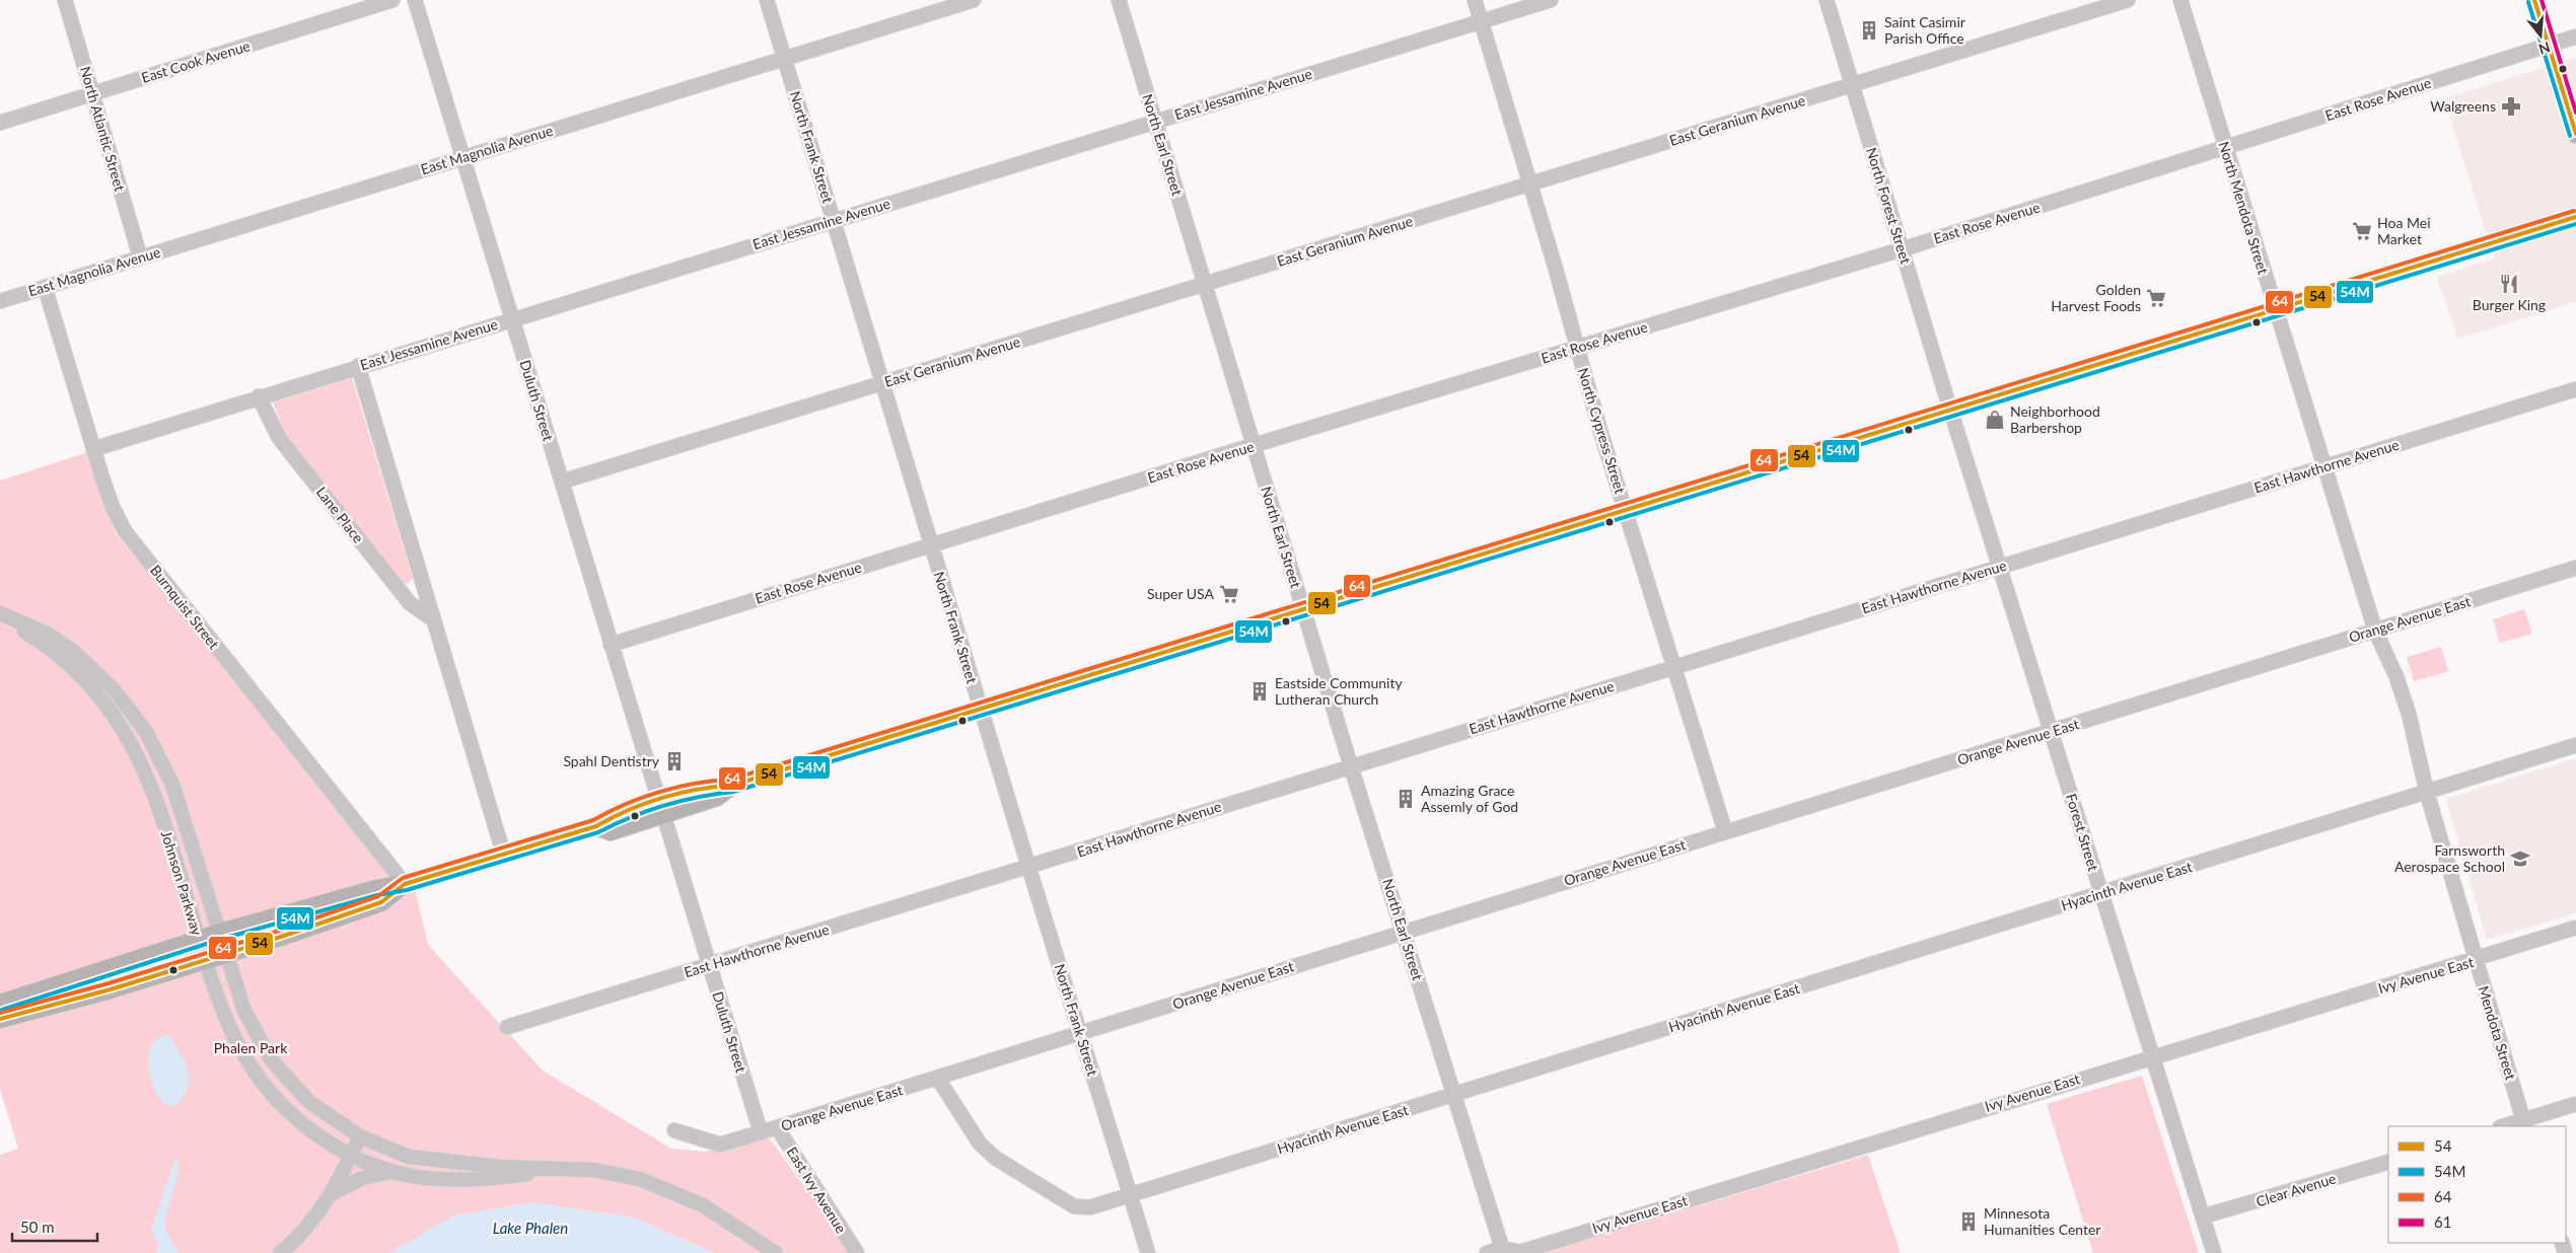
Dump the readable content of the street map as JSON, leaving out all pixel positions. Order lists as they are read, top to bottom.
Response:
{
  "streets": {
    "street": [
      "East Cook Avenue",
      "East Jessamine Avenue",
      "East Rose Avenue",
      "East Geranium Avenue",
      "North Atlantic Street",
      "North Earl Street",
      "North Frank Street",
      "East Magnolia Avenue",
      "North Forest Street",
      "North Mendota Street",
      "Duluth Street",
      "North Cypress Street",
      "East Hawthorne Avenue",
      "Lane Place",
      "Burnquist Street",
      "Orange Avenue East",
      "Forest Street",
      "Johnson Parkway",
      "Hyacinth Avenue East",
      "Ivy Avenue East",
      "Mendota Street",
      "East Ivy Avenue",
      "Clear Avenue"
    ]
  },
  "crossings": [
    ["East Cook Avenue", "North Atlantic Street"],
    ["East Jessamine Avenue", "North Earl Street"],
    ["East Jessamine Avenue", "North Frank Street"],
    ["East Jessamine Avenue", "Duluth Street"],
    ["East Jessamine Avenue", "North Cypress Street"],
    ["East Jessamine Avenue", "Lane Place"],
    ["East Jessamine Avenue", "Burnquist Street"],
    ["East Rose Avenue", "North Earl Street"],
    ["East Rose Avenue", "North Frank Street"],
    ["East Rose Avenue", "North Forest Street"],
    ["East Rose Avenue", "North Mendota Street"],
    ["East Rose Avenue", "Duluth Street"],
    ["East Rose Avenue", "North Cypress Street"],
    ["East Geranium Avenue", "North Earl Street"],
    ["East Geranium Avenue", "North Frank Street"],
    ["East Geranium Avenue", "North Forest Street"],
    ["East Geranium Avenue", "Duluth Street"],
    ["East Geranium Avenue", "North Cypress Street"],
    ["North Atlantic Street", "East Magnolia Avenue"],
    ["North Earl Street", "East Hawthorne Avenue"],
    ["North Earl Street", "Orange Avenue East"],
    ["North Earl Street", "Hyacinth Avenue East"],
    ["North Earl Street", "Ivy Avenue East"],
    ["North Frank Street", "East Magnolia Avenue"],
    ["North Frank Street", "East Hawthorne Avenue"],
    ["North Frank Street", "Orange Avenue East"],
    ["North Frank Street", "Hyacinth Avenue East"],
    ["East Magnolia Avenue", "Duluth Street"],
    ["East Magnolia Avenue", "Burnquist Street"],
    ["North Forest Street", "Forest Street"],
    ["North Mendota Street", "East Hawthorne Avenue"],
    ["North Mendota Street", "Orange Avenue East"],
    ["North Mendota Street", "Hyacinth Avenue East"],
    ["North Mendota Street", "Mendota Street"],
    ["Duluth Street", "East Hawthorne Avenue"],
    ["Duluth Street", "Orange Avenue East"],
    ["North Cypress Street", "East Hawthorne Avenue"],
    ["North Cypress Street", "Orange Avenue East"],
    ["East Hawthorne Avenue", "Forest Street"],
    ["Orange Avenue East", "Forest Street"],
    ["Orange Avenue East", "Hyacinth Avenue East"],
    ["Orange Avenue East", "East Ivy Avenue"],
    ["Forest Street", "Hyacinth Avenue East"],
    ["Forest Street", "Ivy Avenue East"],
    ["Forest Street", "Clear Avenue"],
    ["Hyacinth Avenue East", "Mendota Street"],
    ["Ivy Avenue East", "Mendota Street"]
  ],
  "water": ["Lake Phalen"],
  "parks": ["Phalen Park"],
  "places": {
    "building": [
      "Saint Casimir Parish Office",
      "Eastside Community Lutheran Church",
      "Spahl Dentistry",
      "Amazing Grace Assemly of God",
      "Minnesota Humanities Center"
    ],
    "pharmacy": ["Walgreens"],
    "supermarket": ["Hoa Mei Market", "Golden Harvest Foods", "Super USA"],
    "restaurant": ["Burger King"],
    "shop": ["Neighborhood Barbershop"],
    "school or university": ["Farnsworth Aerospace School"]
  },
  "lines": [
    "transit line 54",
    "transit line 61",
    "transit line 54M",
    "transit line 64"
  ],
  "legend": [
    "54",
    "54M",
    "64",
    "61"
  ],
  "scale_bar": "50 m",
  "north": "bottom"
}
